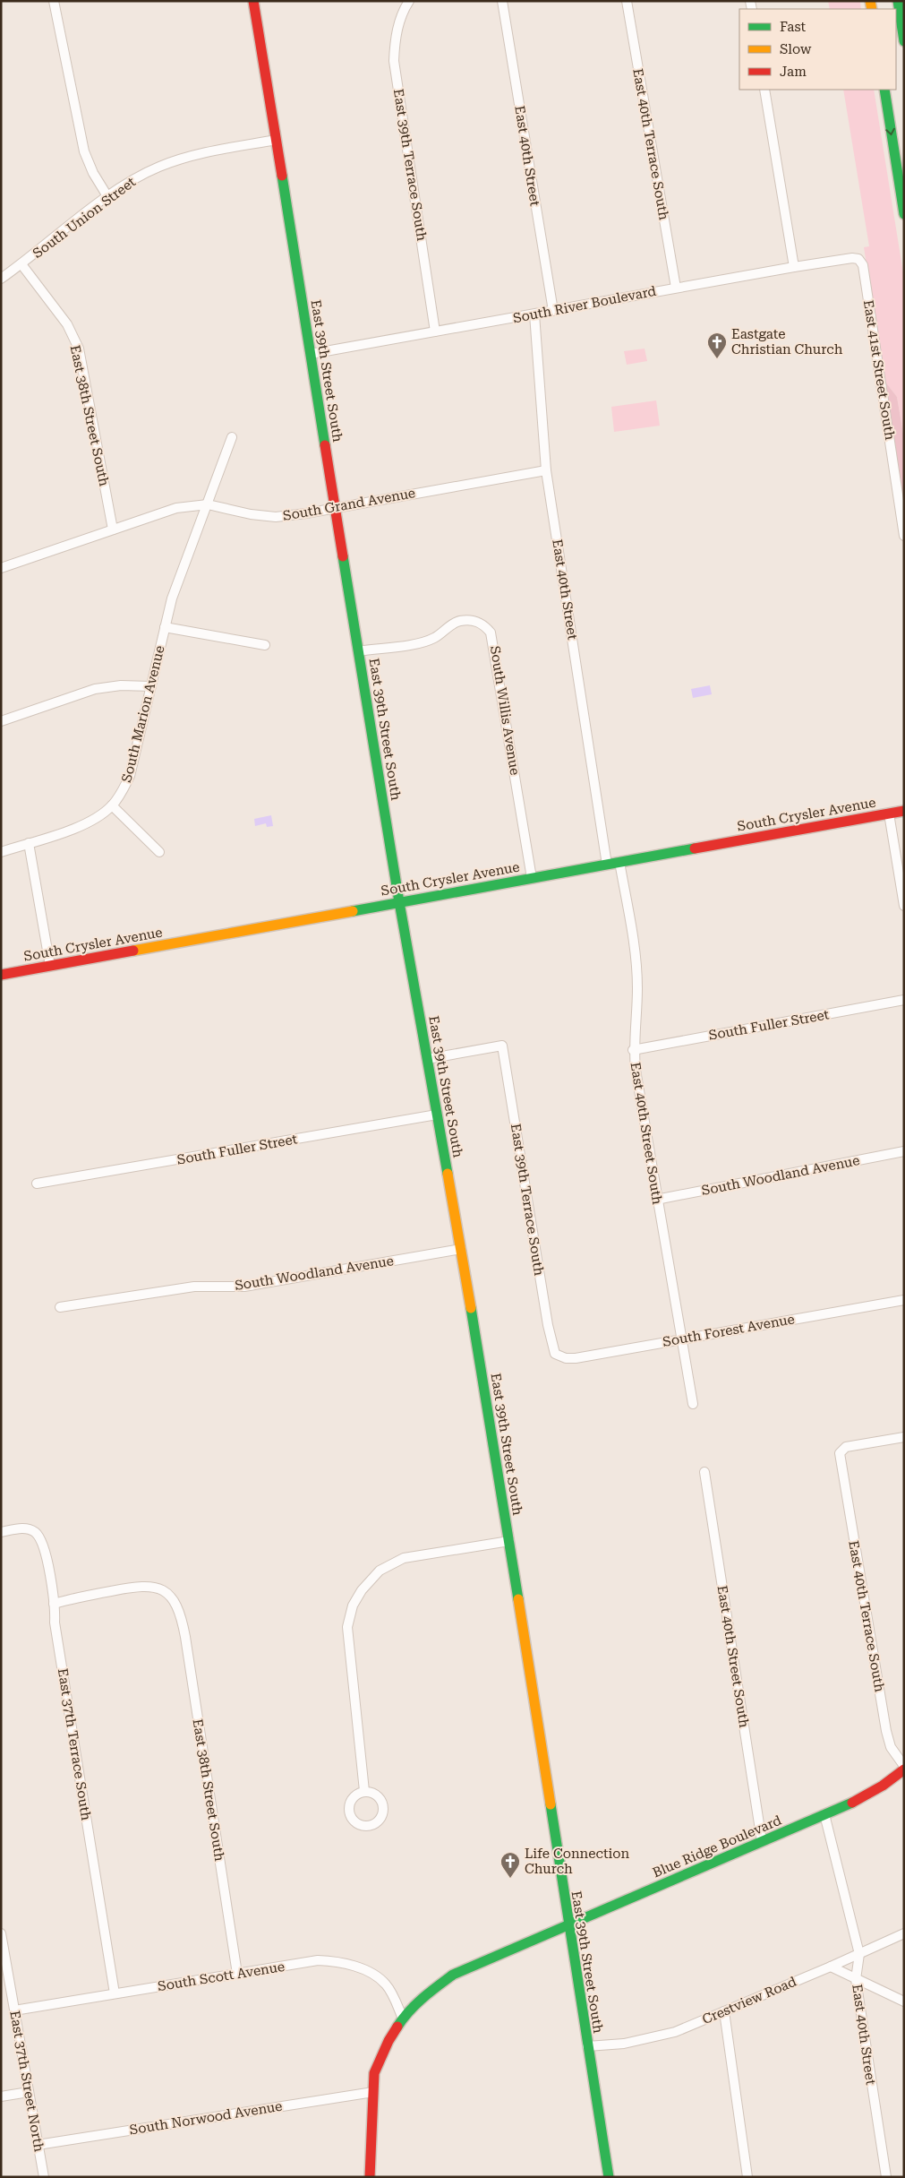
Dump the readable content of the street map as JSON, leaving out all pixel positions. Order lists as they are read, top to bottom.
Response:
{
  "streets": {
    "main road": ["East 39th Street South", "South Crysler Avenue", "Blue Ridge Boulevard"],
    "street": [
      "East 40th Terrace South",
      "East 40th Street",
      "East 39th Terrace South",
      "South Union Street",
      "South River Boulevard",
      "East 41st Street South",
      "East 38th Street South",
      "South Grand Avenue",
      "South Willis Avenue",
      "South Marion Avenue",
      "South Fuller Street",
      "East 40th Street South",
      "South Woodland Avenue",
      "South Forest Avenue",
      "East 37th Terrace South",
      "South Scott Avenue",
      "Crestview Road",
      "East 37th Street North",
      "South Norwood Avenue"
    ]
  },
  "crossings": [
    ["East 40th Terrace South", "South River Boulevard"],
    ["East 40th Street", "South River Boulevard"],
    ["East 40th Street", "South Grand Avenue"],
    ["East 40th Street", "South Crysler Avenue"],
    ["East 40th Street", "Blue Ridge Boulevard"],
    ["East 40th Street", "Crestview Road"],
    ["East 39th Terrace South", "South River Boulevard"],
    ["East 39th Terrace South", "East 39th Street South"],
    ["East 39th Terrace South", "South Forest Avenue"],
    ["South Union Street", "East 39th Street South"],
    ["South Union Street", "East 38th Street South"],
    ["South River Boulevard", "East 41st Street South"],
    ["South River Boulevard", "East 39th Street South"],
    ["East 39th Street South", "South Grand Avenue"],
    ["East 39th Street South", "South Willis Avenue"],
    ["East 39th Street South", "South Crysler Avenue"],
    ["East 39th Street South", "South Fuller Street"],
    ["East 39th Street South", "South Woodland Avenue"],
    ["East 39th Street South", "Blue Ridge Boulevard"],
    ["East 39th Street South", "Crestview Road"],
    ["East 38th Street South", "South Grand Avenue"],
    ["East 38th Street South", "East 37th Terrace South"],
    ["East 38th Street South", "South Scott Avenue"],
    ["South Grand Avenue", "South Marion Avenue"],
    ["South Willis Avenue", "South Crysler Avenue"],
    ["South Crysler Avenue", "East 40th Street South"],
    ["South Fuller Street", "East 40th Street South"],
    ["East 40th Street South", "South Woodland Avenue"],
    ["East 40th Street South", "South Forest Avenue"],
    ["East 40th Street South", "Blue Ridge Boulevard"],
    ["East 37th Terrace South", "South Scott Avenue"],
    ["Blue Ridge Boulevard", "South Scott Avenue"],
    ["Blue Ridge Boulevard", "South Norwood Avenue"],
    ["South Scott Avenue", "East 37th Street North"],
    ["East 37th Street North", "South Norwood Avenue"]
  ],
  "places": {
    "church": ["Eastgate Christian Church", "Life Connection Church"]
  },
  "legend": ["Fast", "Slow", "Jam"]
}
